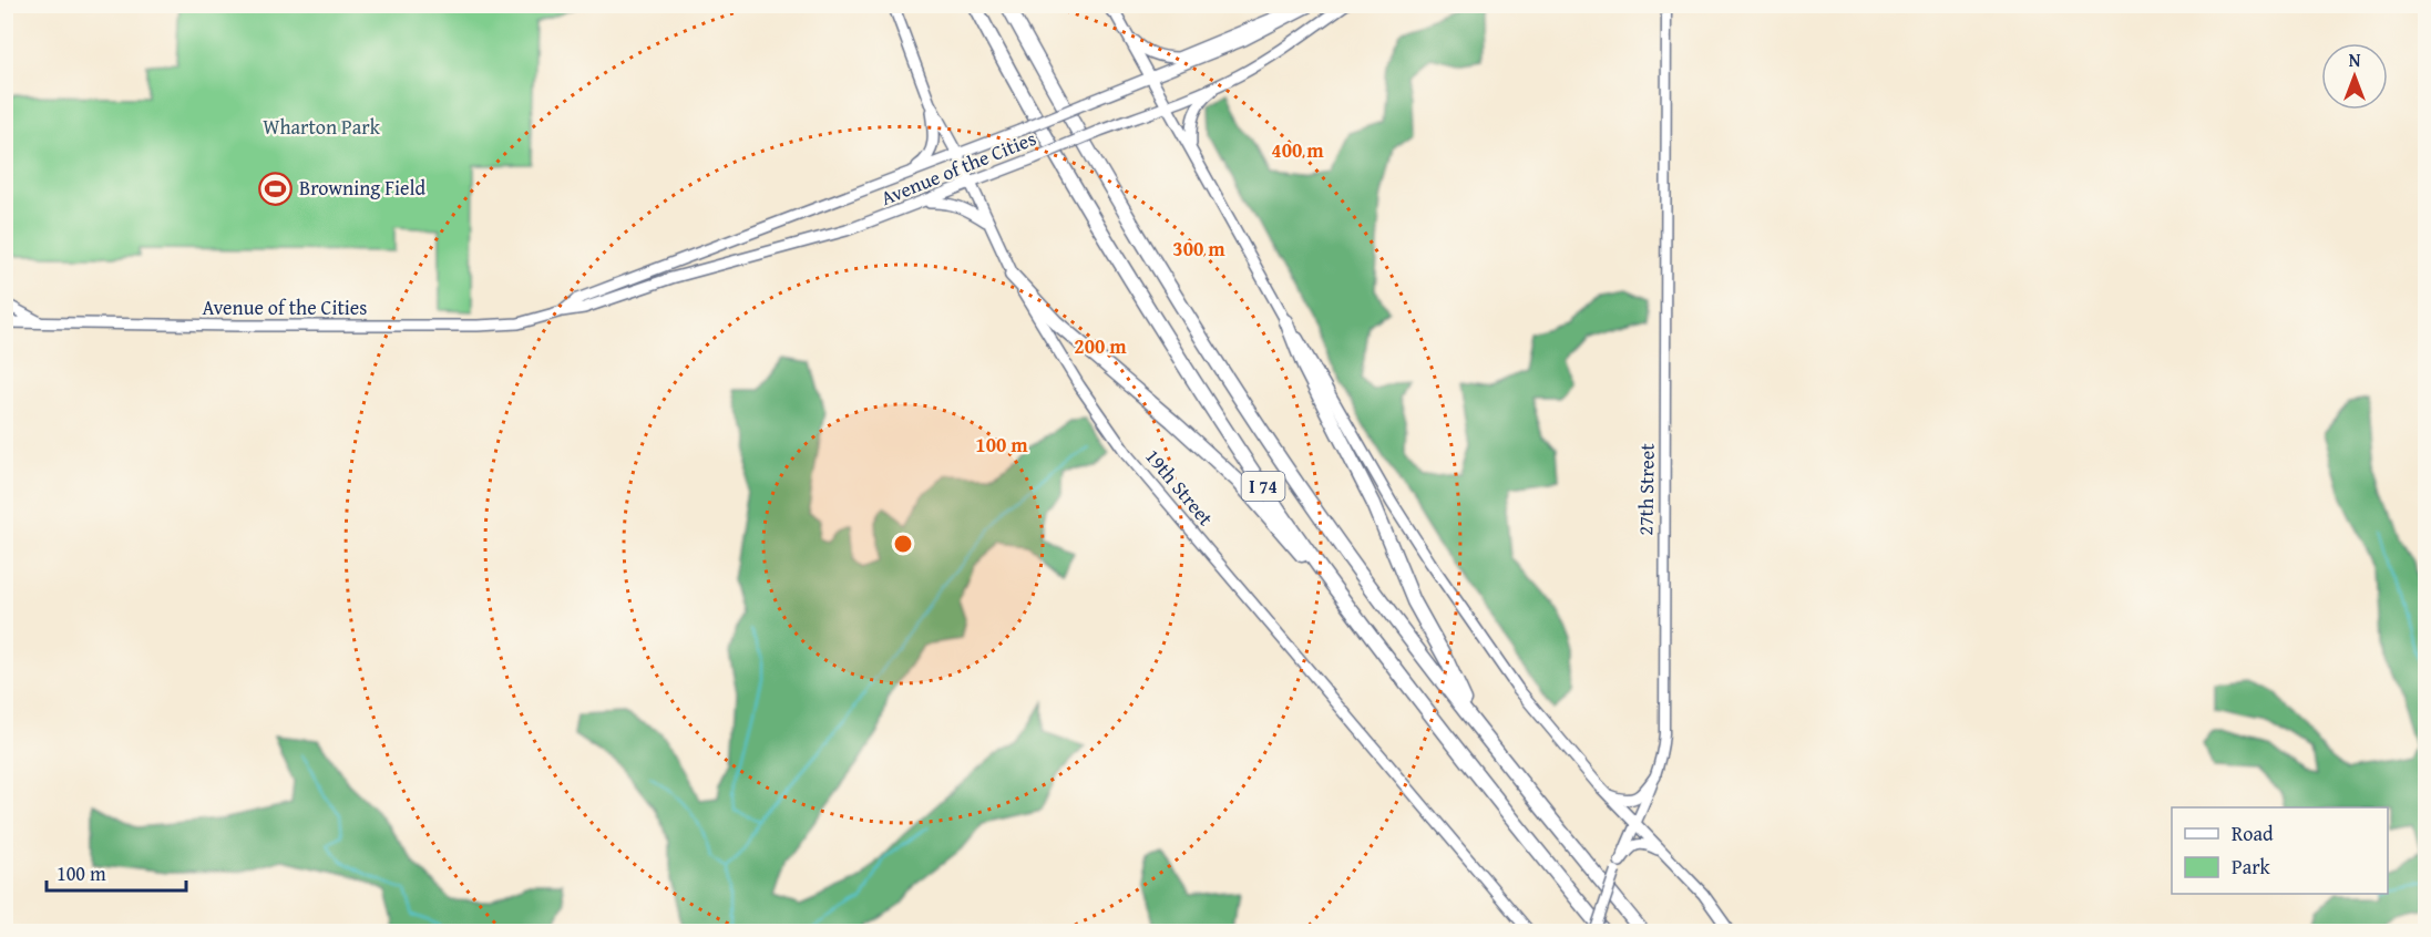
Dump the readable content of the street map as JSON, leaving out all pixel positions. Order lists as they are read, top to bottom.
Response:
{
  "streets": {
    "highway": ["I 74"],
    "main road": ["Avenue of the Cities", "19th Street"],
    "street": ["27th Street"]
  },
  "crossings": [
    ["Avenue of the Cities", "19th Street"]
  ],
  "parks": ["Wharton Park"],
  "places": {
    "sports": ["Browning Field"]
  },
  "legend": ["Road", "Park"],
  "scale_bar": "100 m",
  "north": "top",
  "rings": [
    "400 m",
    "300 m",
    "200 m",
    "100 m"
  ]
}
